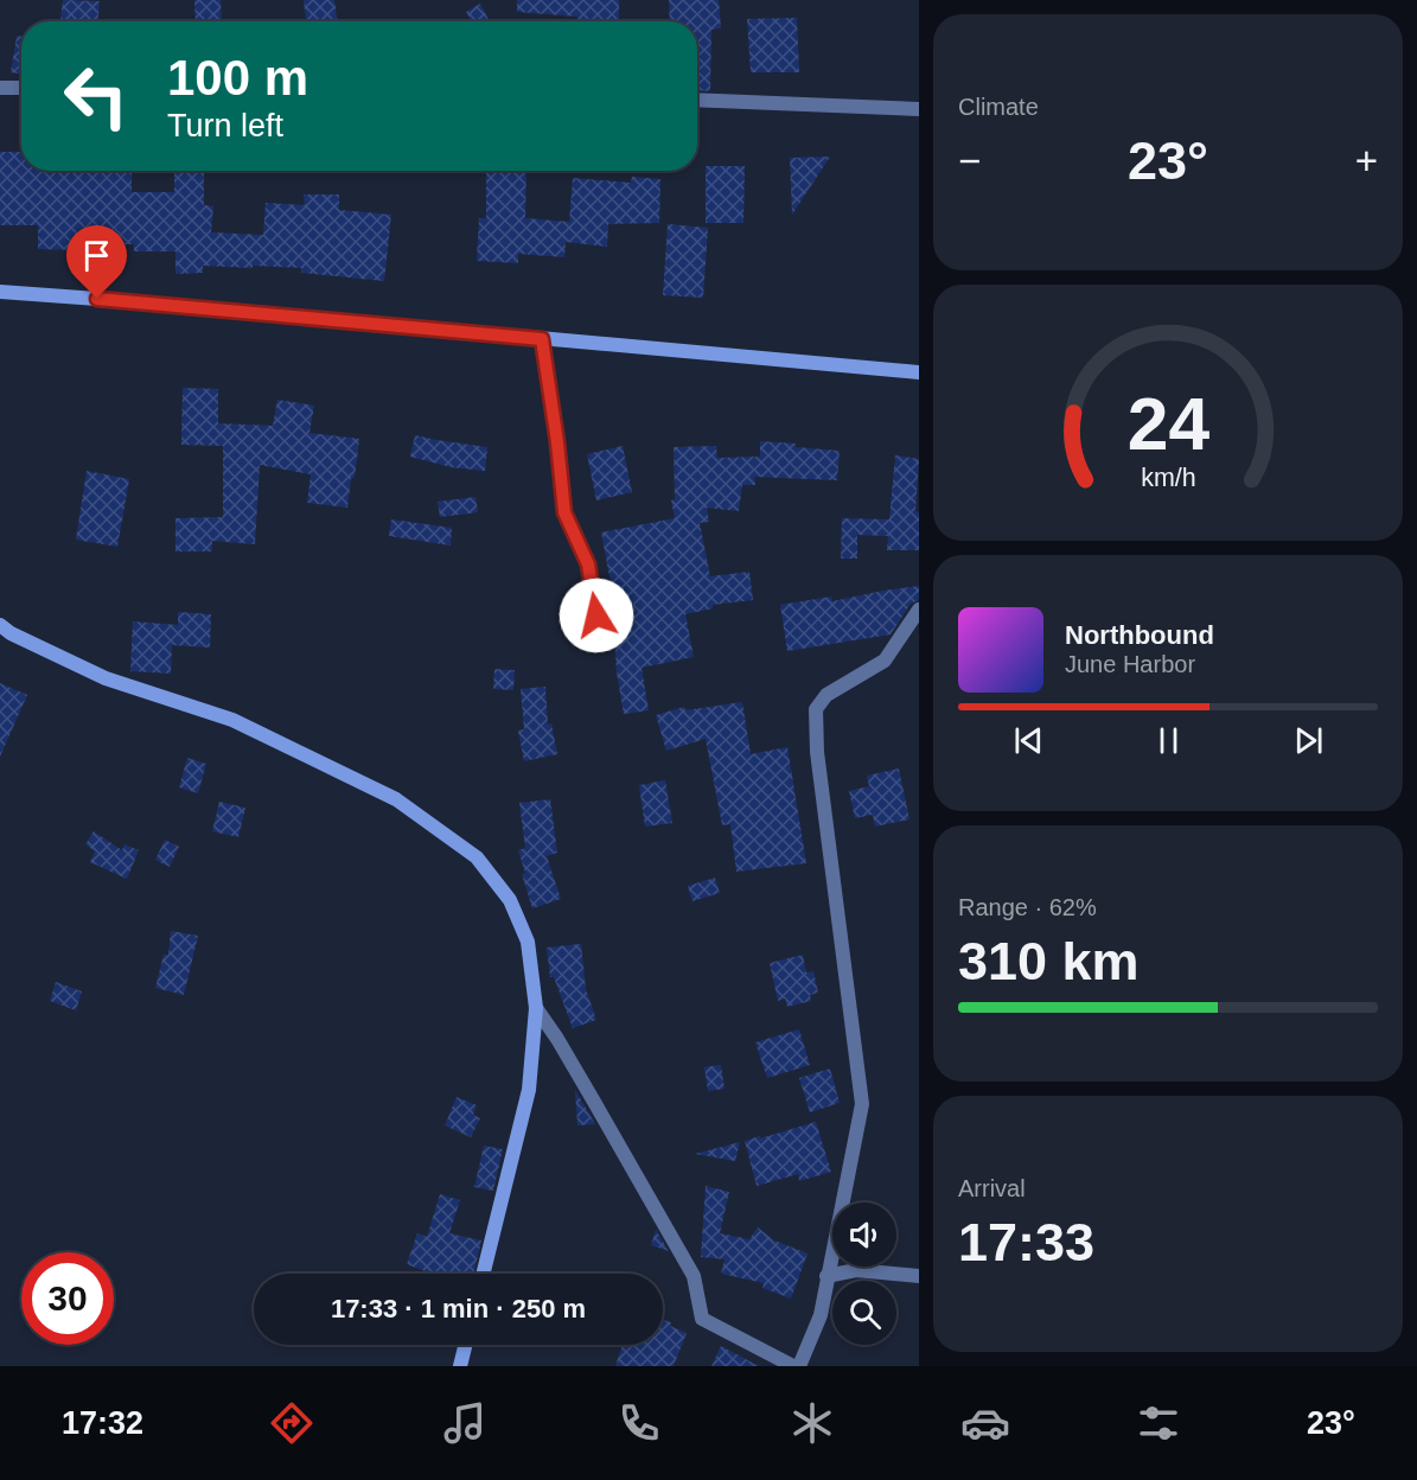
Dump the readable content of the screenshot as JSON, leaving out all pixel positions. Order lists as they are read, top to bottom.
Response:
{
  "page": {
    "tile": [
      "Climate",
      ["Range · 62%", "310 km"],
      ["Arrival", "17:33"]
    ],
    "turn": ["100 m", "Turn left"],
    "heat": ["−", "23°", "+"],
    "song": ["Northbound", "June Harbor"],
    "limit": "30",
    "trip": "17:33 · 1 min · 250 m",
    "tabs": ["17:32", "23°"],
    "gauge": ["24", "km/h"]
  }
}
